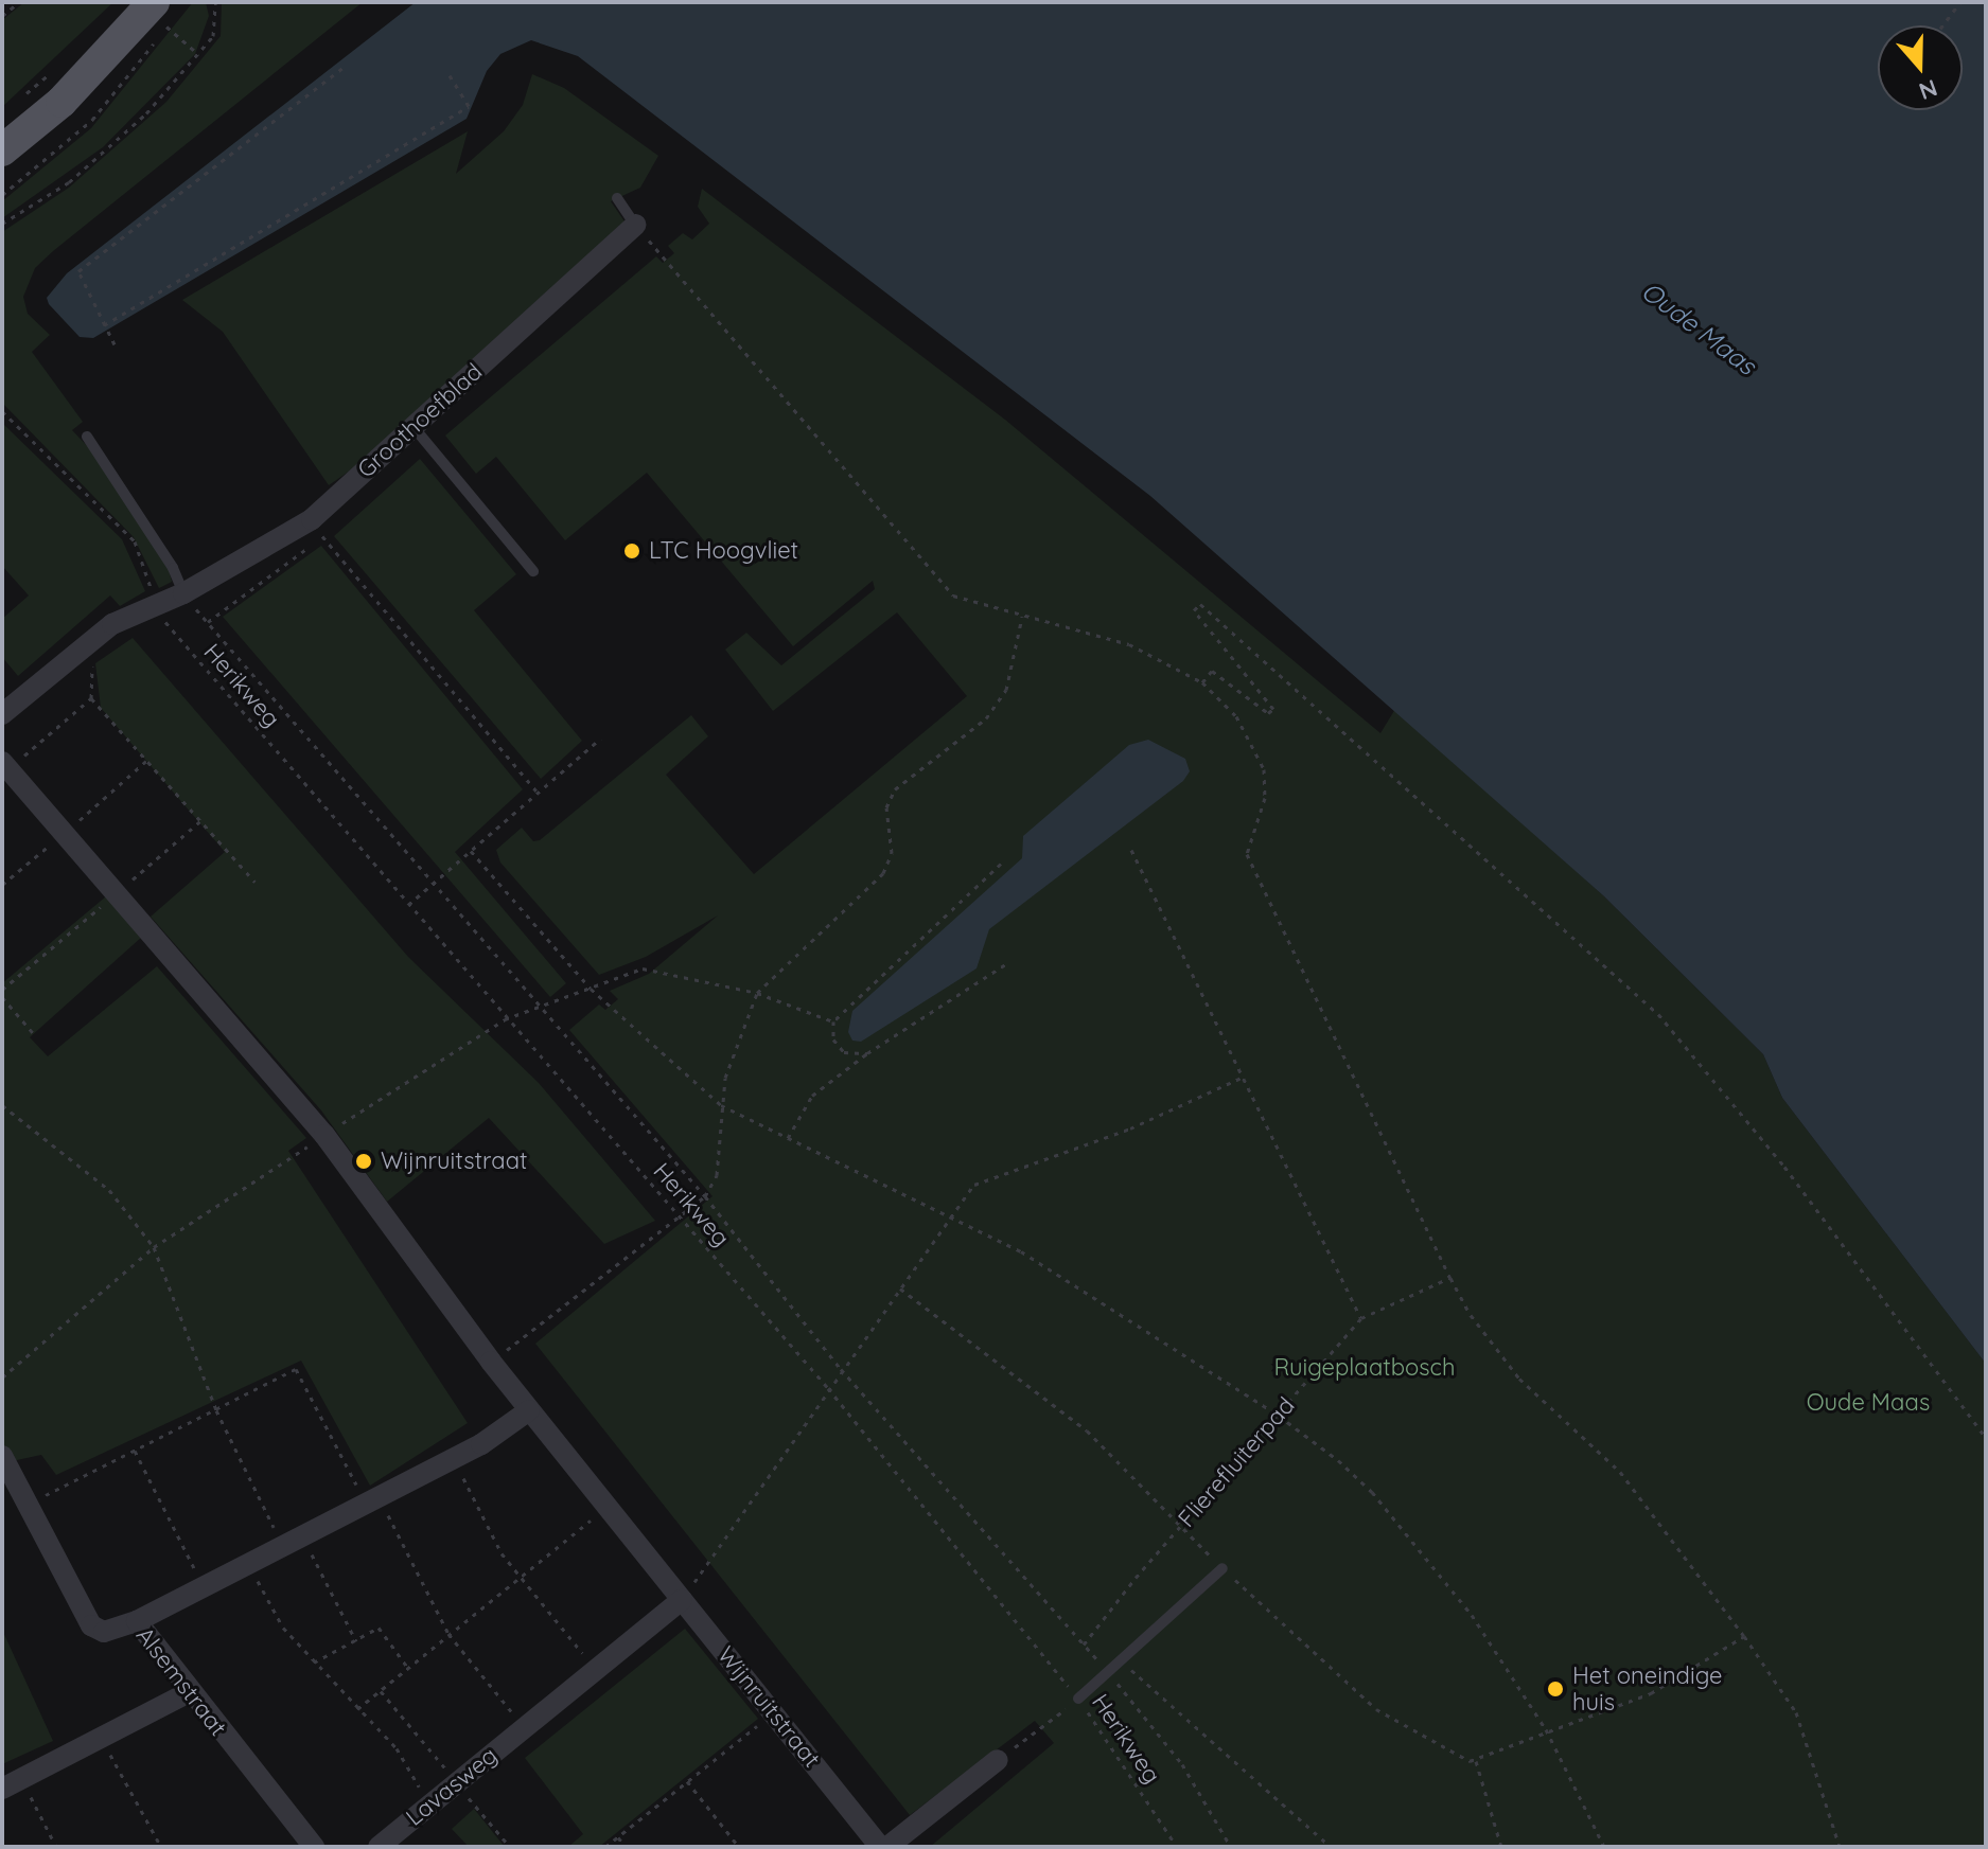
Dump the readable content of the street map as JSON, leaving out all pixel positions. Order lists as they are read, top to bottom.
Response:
{
  "streets": {
    "street": [
      "Groothoefblad",
      "Alsemstraat",
      "Wijnruitstraat",
      "Lavasweg"
    ],
    "path": ["Herikweg", "Flierefluiterpad"]
  },
  "crossings": [
    ["Groothoefblad", "Herikweg"],
    ["Wijnruitstraat", "Lavasweg"]
  ],
  "water": ["Oude Maas"],
  "parks": ["Ruigeplaatbosch", "Oude Maas"],
  "places": ["LTC Hoogvliet", "Wijnruitstraat", "Het oneindige huis"],
  "north": "bottom"
}
